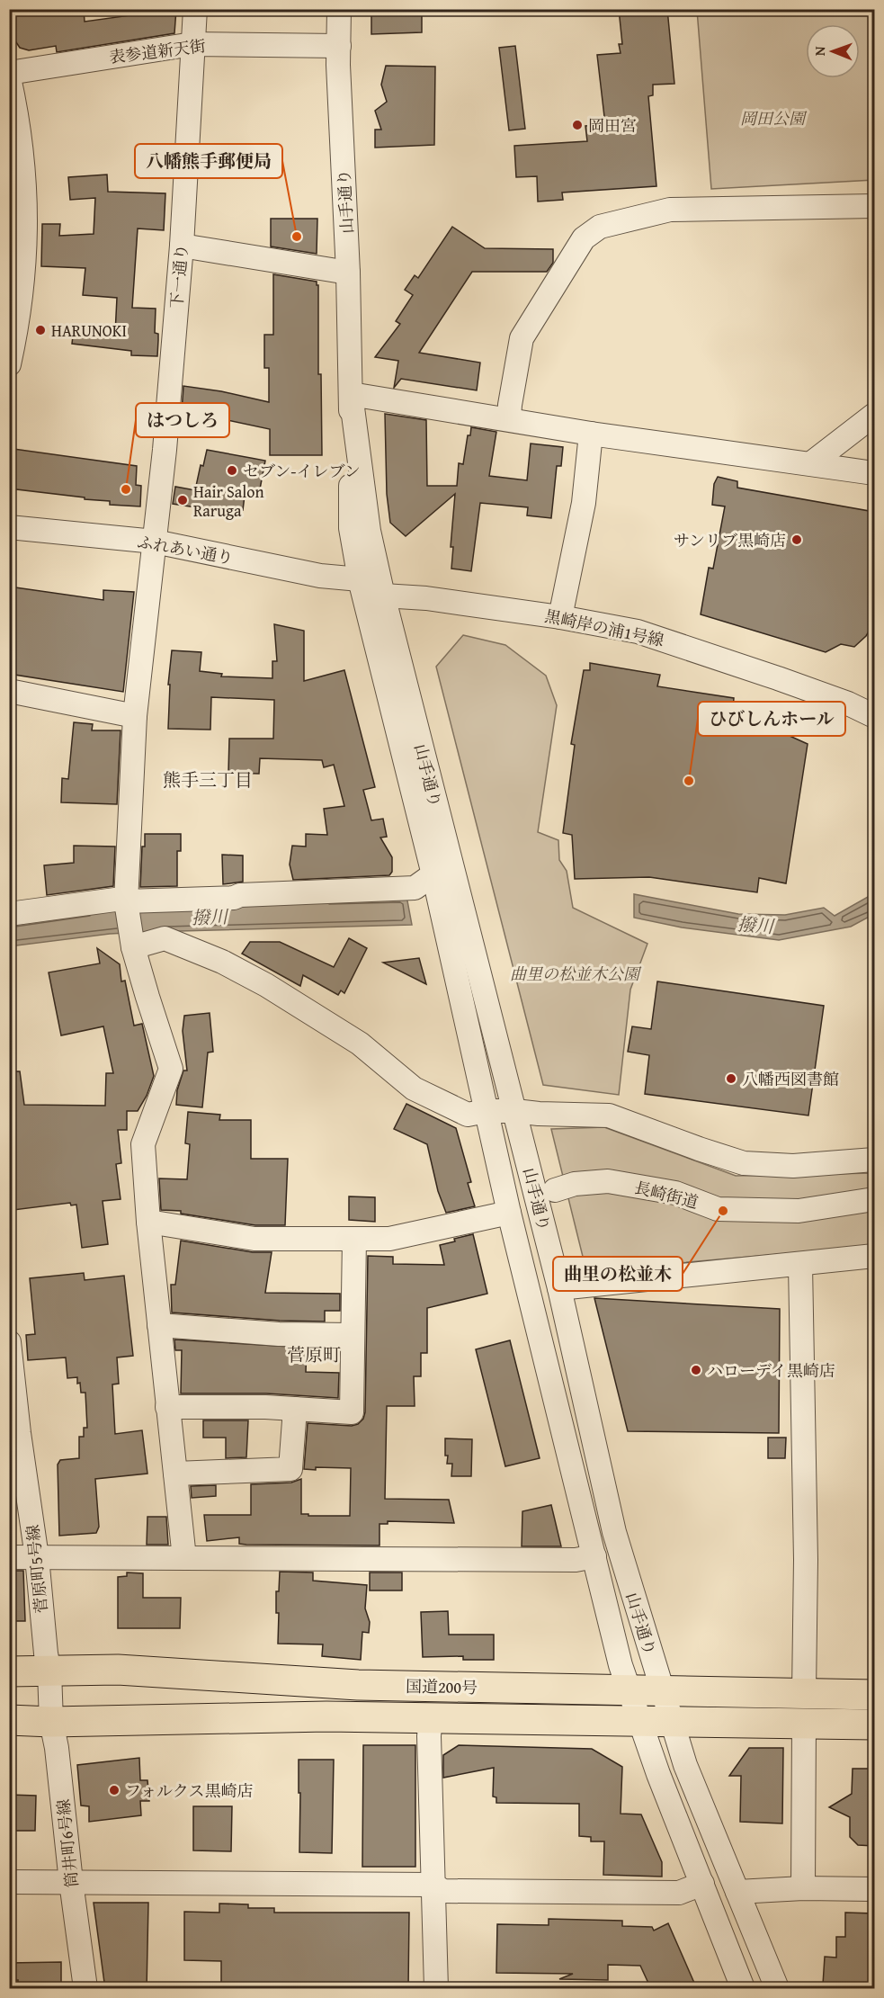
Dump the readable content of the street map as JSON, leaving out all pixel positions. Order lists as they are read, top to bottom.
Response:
{
  "streets": {
    "highway": ["国道200号"],
    "street": [
      "表参道新天街",
      "山手通り",
      "下一通り",
      "ふれあい通り",
      "黒崎岸の浦1号線",
      "長崎街道",
      "菅原町5号線",
      "筒井町6号線"
    ]
  },
  "crossings": [
    ["表参道新天街", "山手通り"],
    ["表参道新天街", "下一通り"],
    ["山手通り", "ふれあい通り"],
    ["山手通り", "黒崎岸の浦1号線"],
    ["山手通り", "国道200号"],
    ["下一通り", "ふれあい通り"],
    ["菅原町5号線", "国道200号"],
    ["菅原町5号線", "筒井町6号線"],
    ["国道200号", "筒井町6号線"]
  ],
  "districts": ["熊手三丁目", "菅原町"],
  "water": ["撥川"],
  "parks": ["岡田公園", "曲里の松並木公園"],
  "places": [
    "岡田宮",
    "八幡熊手郵便局",
    "HARUNOKI",
    "セブン-イレブン",
    "はつしろ",
    "Hair Salon Raruga",
    "サンリブ黒崎店",
    "ひびしんホール",
    "八幡西図書館",
    "曲里の松並木",
    "ハローデイ黒崎店",
    "フォルクス黒崎店"
  ],
  "north": "left"
}
